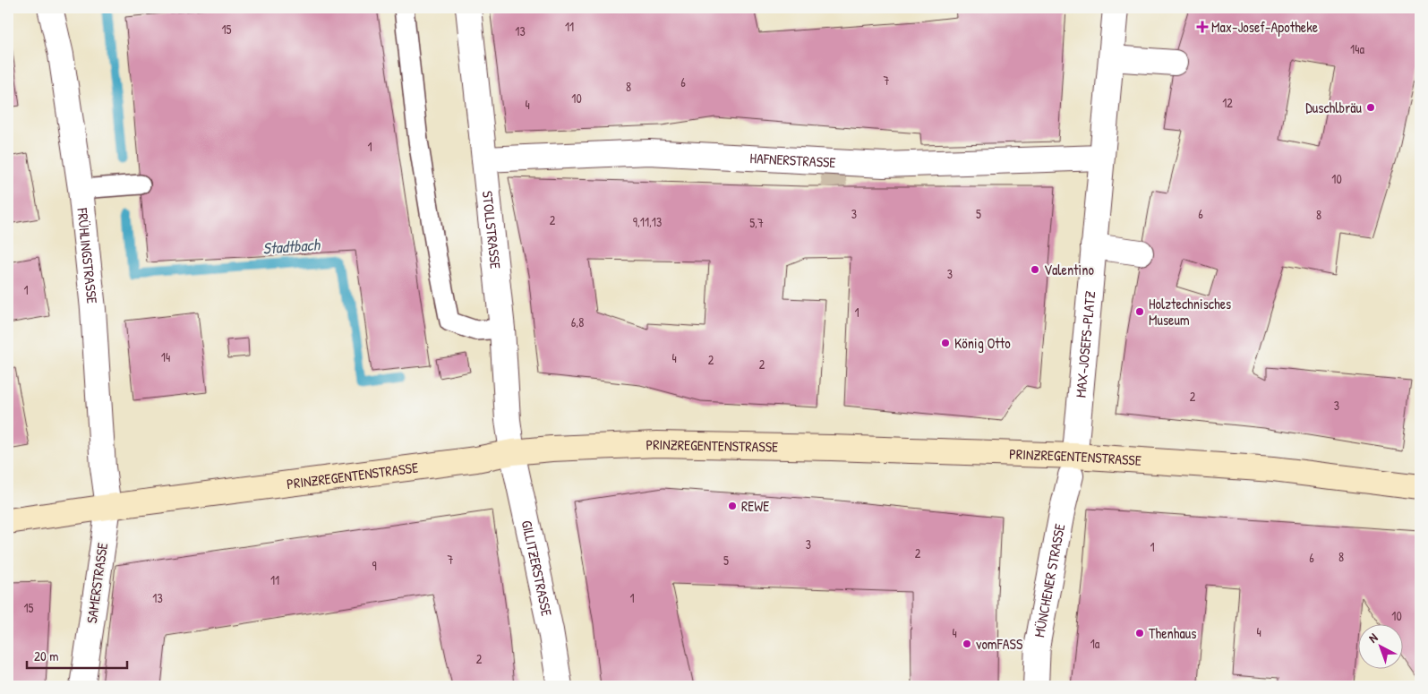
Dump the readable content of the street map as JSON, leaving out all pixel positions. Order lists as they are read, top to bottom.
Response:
{
  "streets": {
    "main road": ["PRINZREGENTENSTRASSE"],
    "street": [
      "HAFNERSTRASSE",
      "STOLLSTRASSE",
      "FRÜHLINGSTRASSE",
      "MAX-JOSEFS-PLATZ",
      "GILLITZERSTRASSE",
      "MÜNCHENER STRASSE",
      "SAMERSTRASSE"
    ]
  },
  "crossings": [
    ["HAFNERSTRASSE", "STOLLSTRASSE"],
    ["HAFNERSTRASSE", "MAX-JOSEFS-PLATZ"],
    ["STOLLSTRASSE", "PRINZREGENTENSTRASSE"],
    ["STOLLSTRASSE", "GILLITZERSTRASSE"],
    ["FRÜHLINGSTRASSE", "PRINZREGENTENSTRASSE"],
    ["FRÜHLINGSTRASSE", "SAMERSTRASSE"],
    ["PRINZREGENTENSTRASSE", "GILLITZERSTRASSE"],
    ["PRINZREGENTENSTRASSE", "SAMERSTRASSE"]
  ],
  "water": ["Stadtbach"],
  "places": {
    "health": ["Max-Josef-Apotheke"],
    "other": [
      "Duschlbräu",
      "Valentino",
      "Holztechnisches Museum",
      "König Otto",
      "REWE",
      "Thenhaus",
      "vomFASS"
    ]
  },
  "house_numbers": [
    "11",
    "15",
    "13",
    "14a",
    "7",
    "6",
    "8",
    "10",
    "12",
    "4",
    "1",
    "10",
    "3",
    "5",
    "6",
    "8",
    "2",
    "9,11,13",
    "5,7",
    "3",
    "1",
    "1",
    "6,8",
    "14",
    "4",
    "2",
    "2",
    "2",
    "3",
    "3",
    "1",
    "2",
    "8",
    "6",
    "7",
    "5",
    "9",
    "11",
    "13",
    "1",
    "15",
    "10",
    "4",
    "4",
    "1a",
    "2"
  ],
  "scale_bar": "20 m",
  "north": "top left"
}
